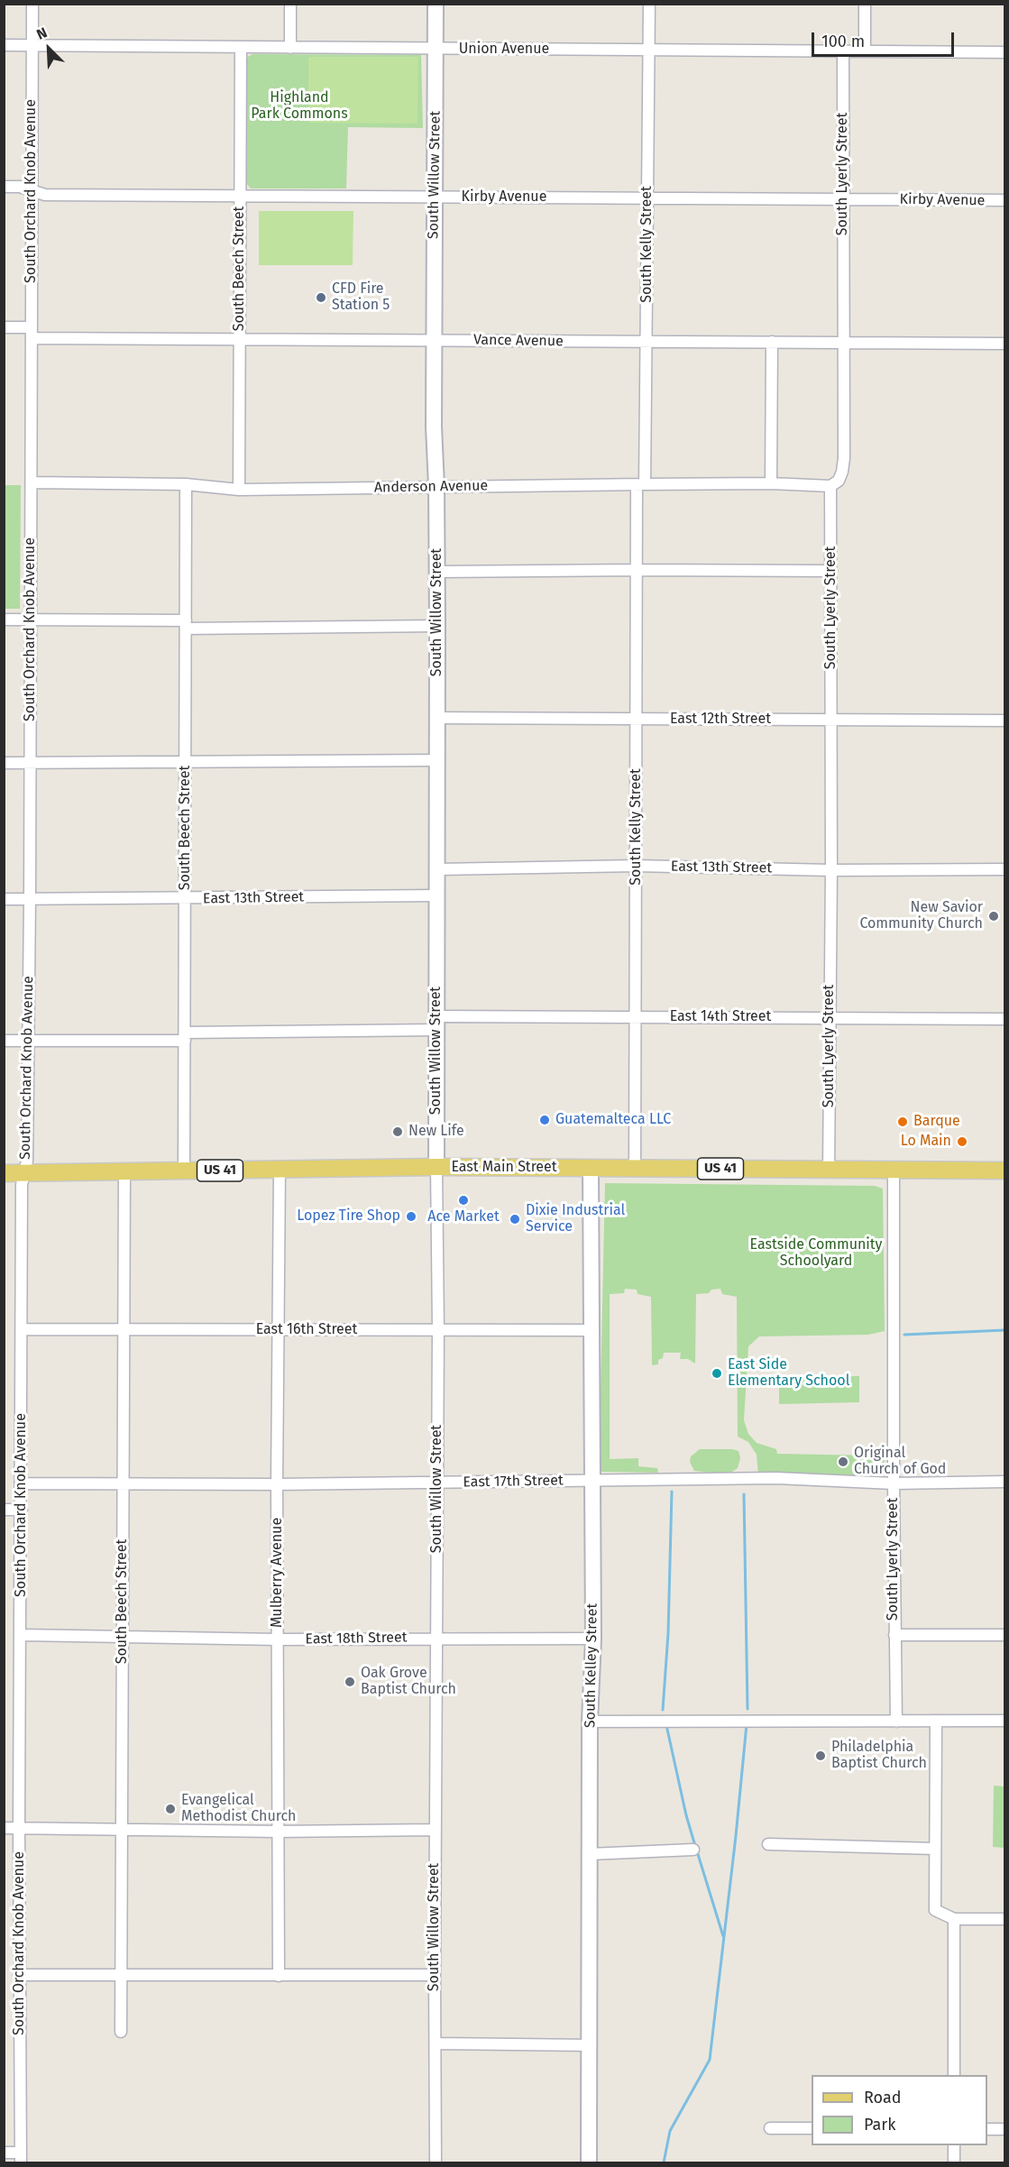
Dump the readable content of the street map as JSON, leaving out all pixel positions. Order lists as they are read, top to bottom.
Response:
{
  "streets": {
    "main road": [
      "South Willow Street",
      "East Main Street",
      "US 41",
      "South Kelley Street"
    ],
    "street": [
      "Union Avenue",
      "South Lyerly Street",
      "South Orchard Knob Avenue",
      "Kirby Avenue",
      "South Kelly Street",
      "South Beech Street",
      "Vance Avenue",
      "Anderson Avenue",
      "East 12th Street",
      "East 13th Street",
      "East 14th Street",
      "East 16th Street",
      "East 17th Street",
      "Mulberry Avenue",
      "East 18th Street"
    ]
  },
  "crossings": [
    ["Union Avenue", "South Lyerly Street"],
    ["Union Avenue", "South Willow Street"],
    ["Union Avenue", "South Orchard Knob Avenue"],
    ["Union Avenue", "South Kelly Street"],
    ["Union Avenue", "South Beech Street"],
    ["South Lyerly Street", "Kirby Avenue"],
    ["South Lyerly Street", "Vance Avenue"],
    ["South Lyerly Street", "Anderson Avenue"],
    ["South Lyerly Street", "East 12th Street"],
    ["South Lyerly Street", "East 13th Street"],
    ["South Lyerly Street", "East 14th Street"],
    ["South Lyerly Street", "East Main Street"],
    ["South Lyerly Street", "East 17th Street"],
    ["South Willow Street", "Kirby Avenue"],
    ["South Willow Street", "Vance Avenue"],
    ["South Willow Street", "Anderson Avenue"],
    ["South Willow Street", "East 12th Street"],
    ["South Willow Street", "East 13th Street"],
    ["South Willow Street", "East 14th Street"],
    ["South Willow Street", "East Main Street"],
    ["South Willow Street", "East 16th Street"],
    ["South Willow Street", "East 17th Street"],
    ["South Willow Street", "East 18th Street"],
    ["South Orchard Knob Avenue", "Kirby Avenue"],
    ["South Orchard Knob Avenue", "Vance Avenue"],
    ["South Orchard Knob Avenue", "Anderson Avenue"],
    ["South Orchard Knob Avenue", "East 13th Street"],
    ["South Orchard Knob Avenue", "East 14th Street"],
    ["South Orchard Knob Avenue", "East Main Street"],
    ["South Orchard Knob Avenue", "East 16th Street"],
    ["South Orchard Knob Avenue", "East 17th Street"],
    ["South Orchard Knob Avenue", "East 18th Street"],
    ["Kirby Avenue", "South Kelly Street"],
    ["Kirby Avenue", "South Beech Street"],
    ["South Kelly Street", "Vance Avenue"],
    ["South Kelly Street", "Anderson Avenue"],
    ["South Kelly Street", "East 12th Street"],
    ["South Kelly Street", "East 13th Street"],
    ["South Kelly Street", "East 14th Street"],
    ["South Kelly Street", "East Main Street"],
    ["South Beech Street", "Vance Avenue"],
    ["South Beech Street", "Anderson Avenue"],
    ["South Beech Street", "East 13th Street"],
    ["South Beech Street", "East 14th Street"],
    ["South Beech Street", "East Main Street"],
    ["South Beech Street", "East 16th Street"],
    ["South Beech Street", "East 17th Street"],
    ["South Beech Street", "East 18th Street"],
    ["East Main Street", "Mulberry Avenue"],
    ["East Main Street", "South Kelley Street"],
    ["East 16th Street", "Mulberry Avenue"],
    ["East 16th Street", "South Kelley Street"],
    ["East 17th Street", "Mulberry Avenue"],
    ["East 17th Street", "South Kelley Street"],
    ["Mulberry Avenue", "East 18th Street"],
    ["East 18th Street", "South Kelley Street"]
  ],
  "parks": ["Highland Park Commons", "Eastside Community Schoolyard"],
  "places": [
    "CFD Fire Station 5",
    "New Savior Community Church",
    "Guatemalteca LLC",
    "Barque",
    "New Life",
    "Lo Main",
    "Ace Market",
    "Lopez Tire Shop",
    "Dixie Industrial Service",
    "East Side Elementary School",
    "Original Church of God",
    "Oak Grove Baptist Church",
    "Philadelphia Baptist Church",
    "Evangelical Methodist Church"
  ],
  "legend": ["Road", "Park"],
  "scale_bar": "100 m",
  "north": "top left"
}
